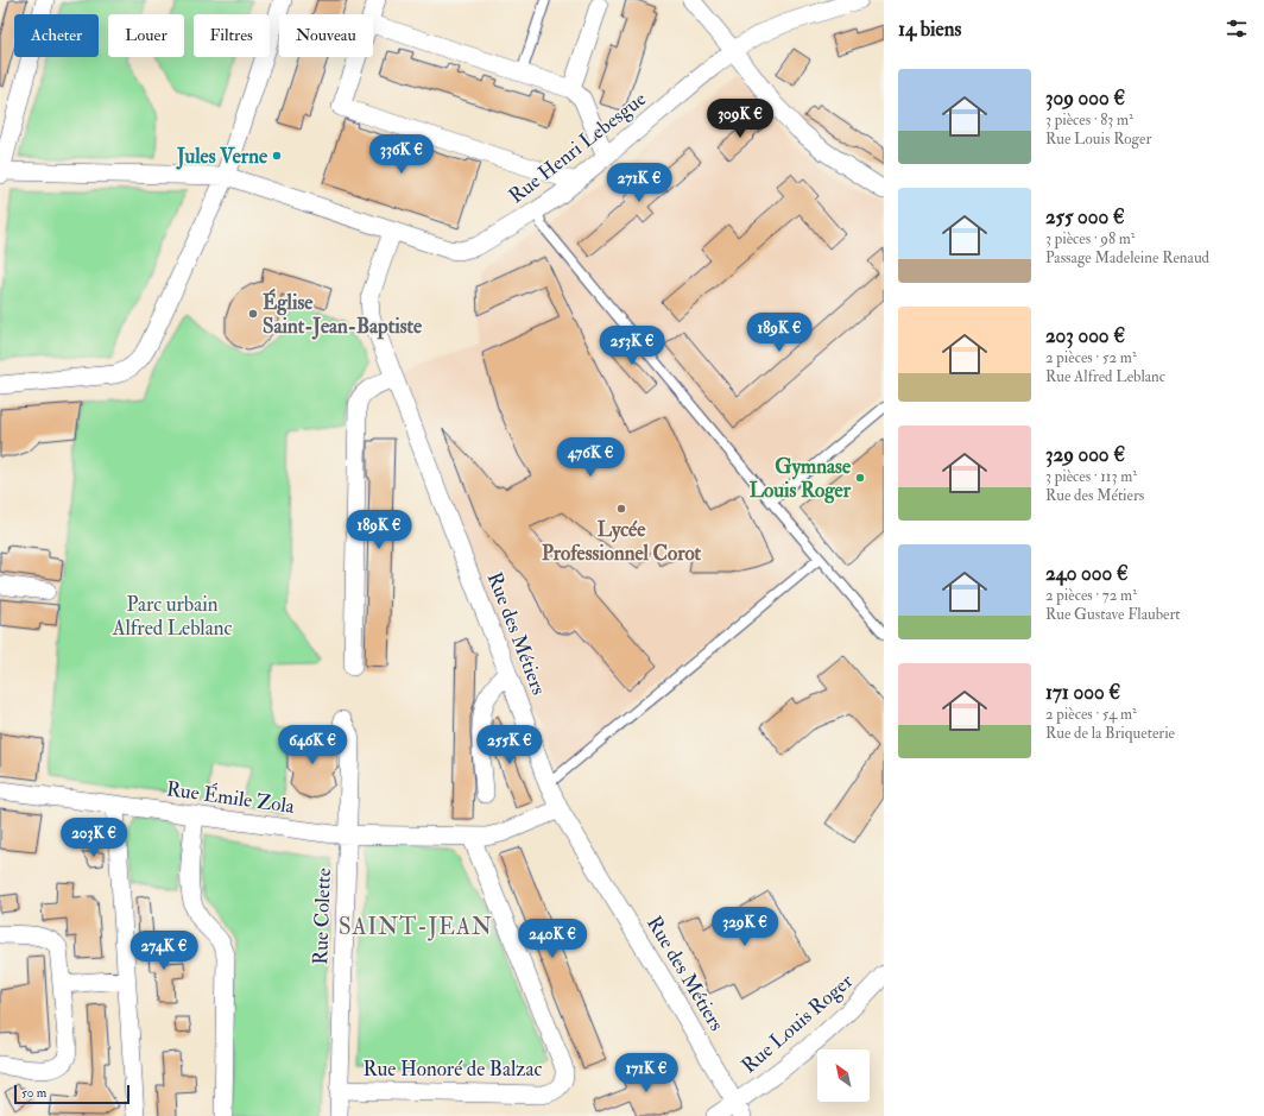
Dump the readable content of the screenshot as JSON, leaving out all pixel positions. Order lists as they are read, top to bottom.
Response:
{
  "streets": {
    "street": [
      "Rue Henri Lebesgue",
      "Rue des Métiers",
      "Rue Émile Zola",
      "Rue Colette",
      "Rue Louis Roger",
      "Rue Honoré de Balzac"
    ]
  },
  "crossings": [
    ["Rue Henri Lebesgue", "Rue des Métiers"],
    ["Rue des Métiers", "Rue Émile Zola"],
    ["Rue des Métiers", "Rue Louis Roger"],
    ["Rue Émile Zola", "Rue Colette"],
    ["Rue Émile Zola", "Rue Honoré de Balzac"],
    ["Rue Colette", "Rue Honoré de Balzac"]
  ],
  "districts": ["SAINT-JEAN"],
  "parks": ["Parc urbain Alfred Leblanc"],
  "places": [
    "Jules Verne",
    "Église Saint-Jean-Baptiste",
    "Gymnase Louis Roger",
    "Lycée Professionnel Corot"
  ],
  "scale_bar": "50 m",
  "north": "top left",
  "page": {
    "heading": "14 biens",
    "chip": [
      "Acheter",
      "Louer",
      "Filtres",
      "Nouveau"
    ],
    "list": [
      {
        "name": "309 000 €",
        "note": "3 pièces · 83 m² · Rue Louis Roger"
      },
      {
        "name": "255 000 €",
        "note": "3 pièces · 98 m² · Passage Madeleine Renaud"
      },
      {
        "name": "203 000 €",
        "note": "2 pièces · 52 m² · Rue Alfred Leblanc"
      },
      {
        "name": "329 000 €",
        "note": "3 pièces · 113 m² · Rue des Métiers"
      },
      {
        "name": "240 000 €",
        "note": "2 pièces · 72 m² · Rue Gustave Flaubert"
      },
      {
        "name": "171 000 €",
        "note": "2 pièces · 54 m² · Rue de la Briqueterie"
      }
    ],
    "price": [
      "309K €",
      "336K €",
      "271K €",
      "189K €",
      "253K €",
      "476K €",
      "189K €",
      "646K €",
      "255K €",
      "203K €",
      "329K €",
      "240K €",
      "274K €",
      "171K €"
    ],
    "scale": "50 m"
  }
}
